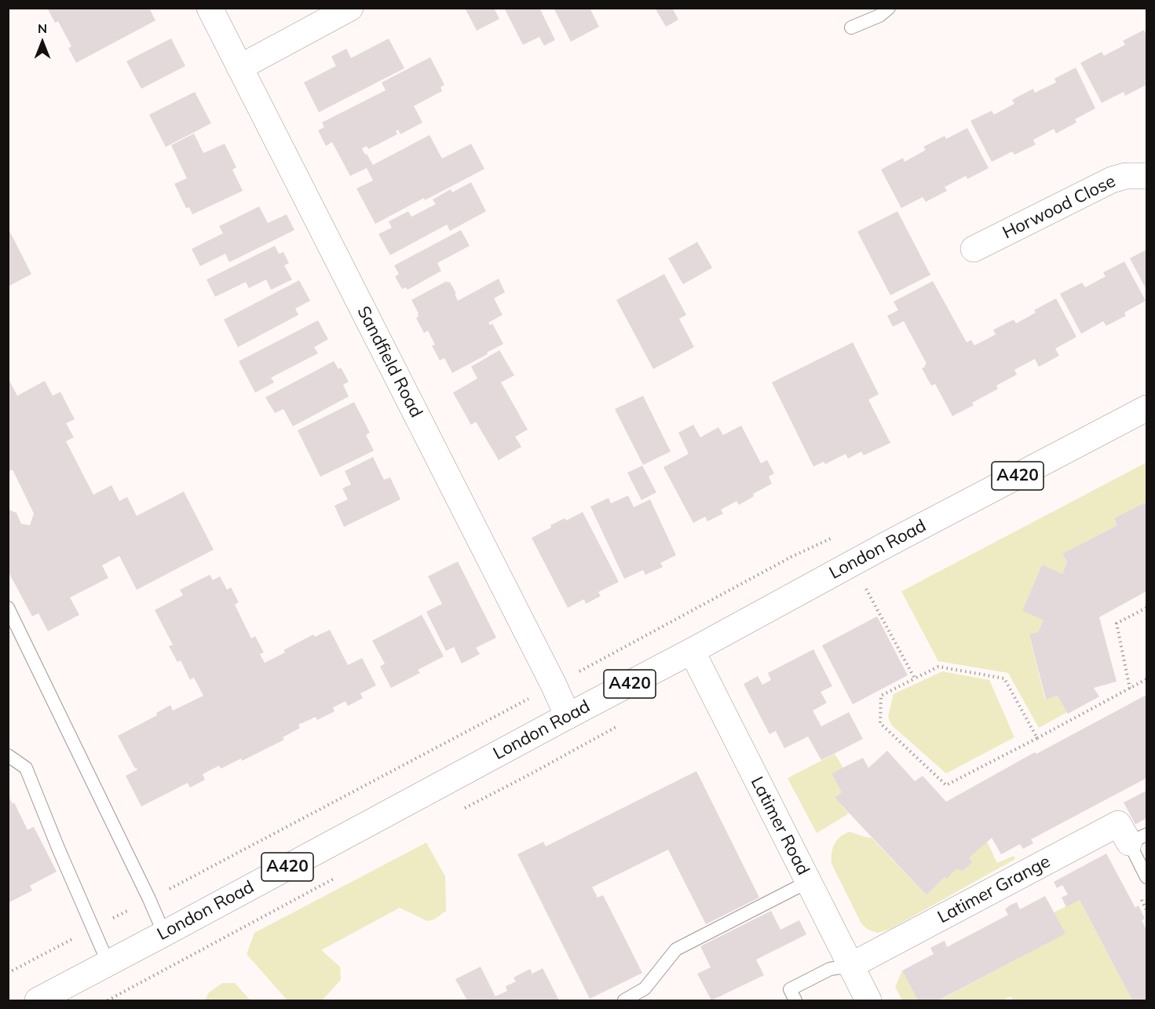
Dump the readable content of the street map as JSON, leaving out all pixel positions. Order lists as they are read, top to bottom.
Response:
{
  "streets": {
    "street": [
      "Horwood Close",
      "Sandfield Road",
      "A420",
      "London Road",
      "Latimer Road",
      "Latimer Grange"
    ]
  },
  "crossings": [
    ["Sandfield Road", "London Road"],
    ["London Road", "Latimer Road"],
    ["Latimer Road", "Latimer Grange"]
  ],
  "north": "top"
}
